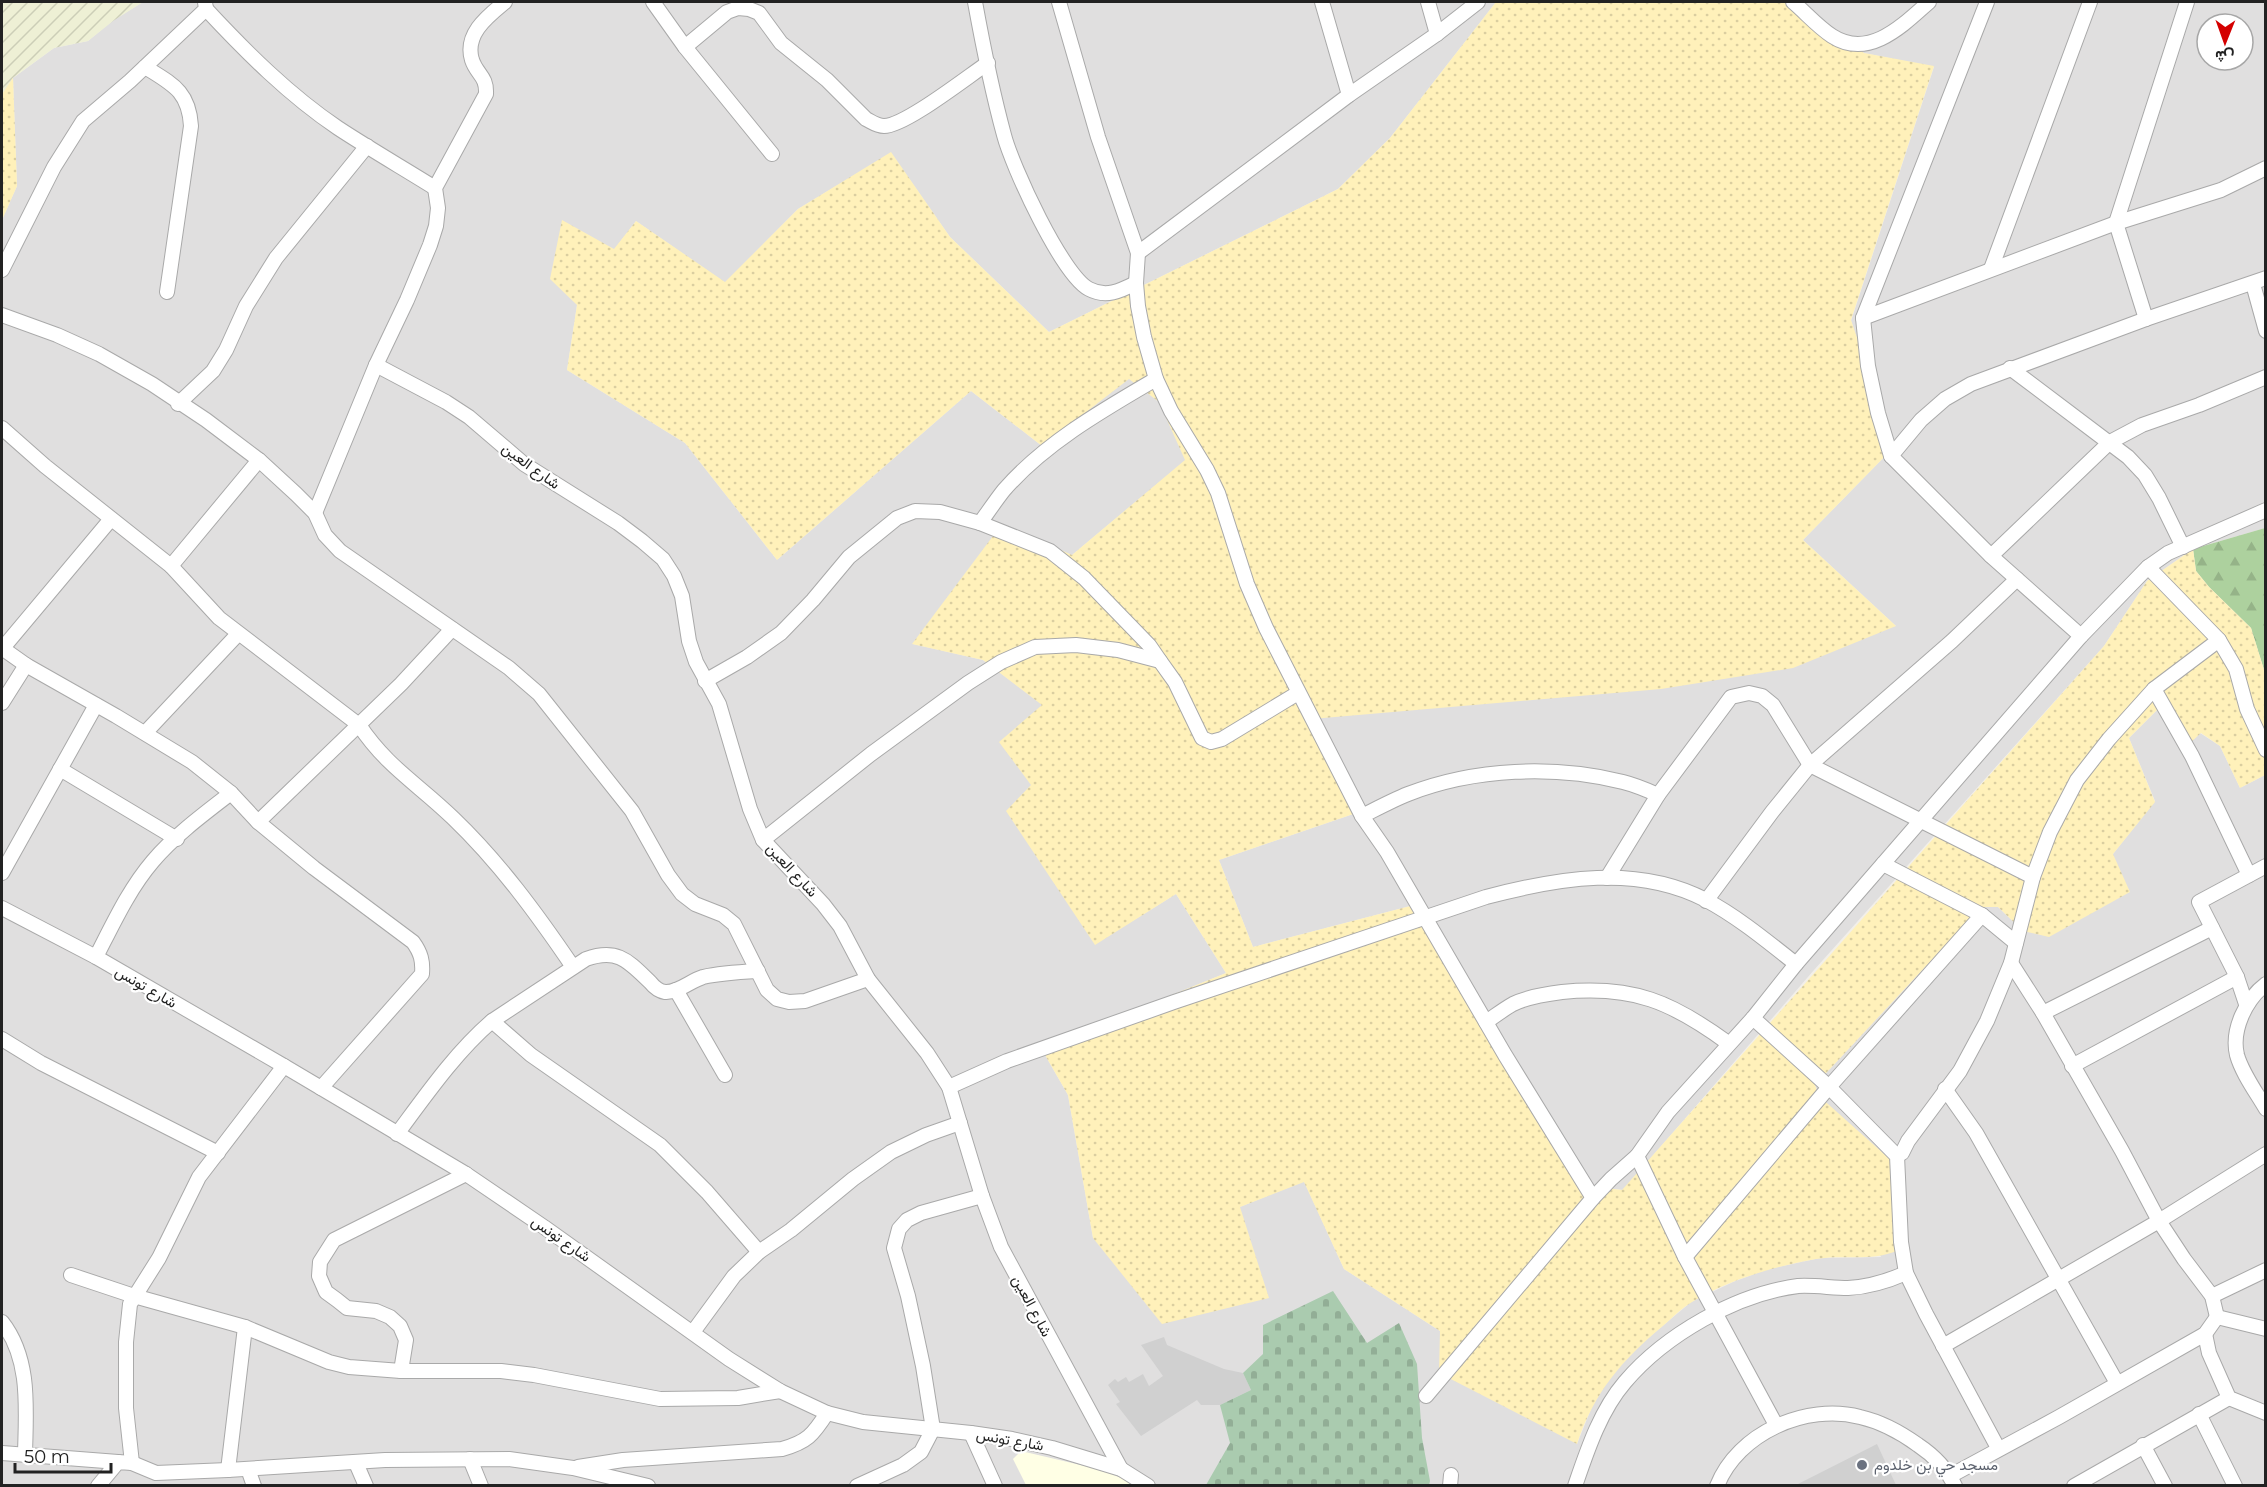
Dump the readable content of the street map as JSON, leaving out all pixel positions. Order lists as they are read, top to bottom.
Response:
{
  "streets": {
    "street": ["شارع العين", "شارع تونس"]
  },
  "crossings": [
    ["شارع العين", "شارع تونس"]
  ],
  "places": ["مسجد حي بن خلدوم"],
  "scale_bar": "50 m",
  "north": "bottom"
}
